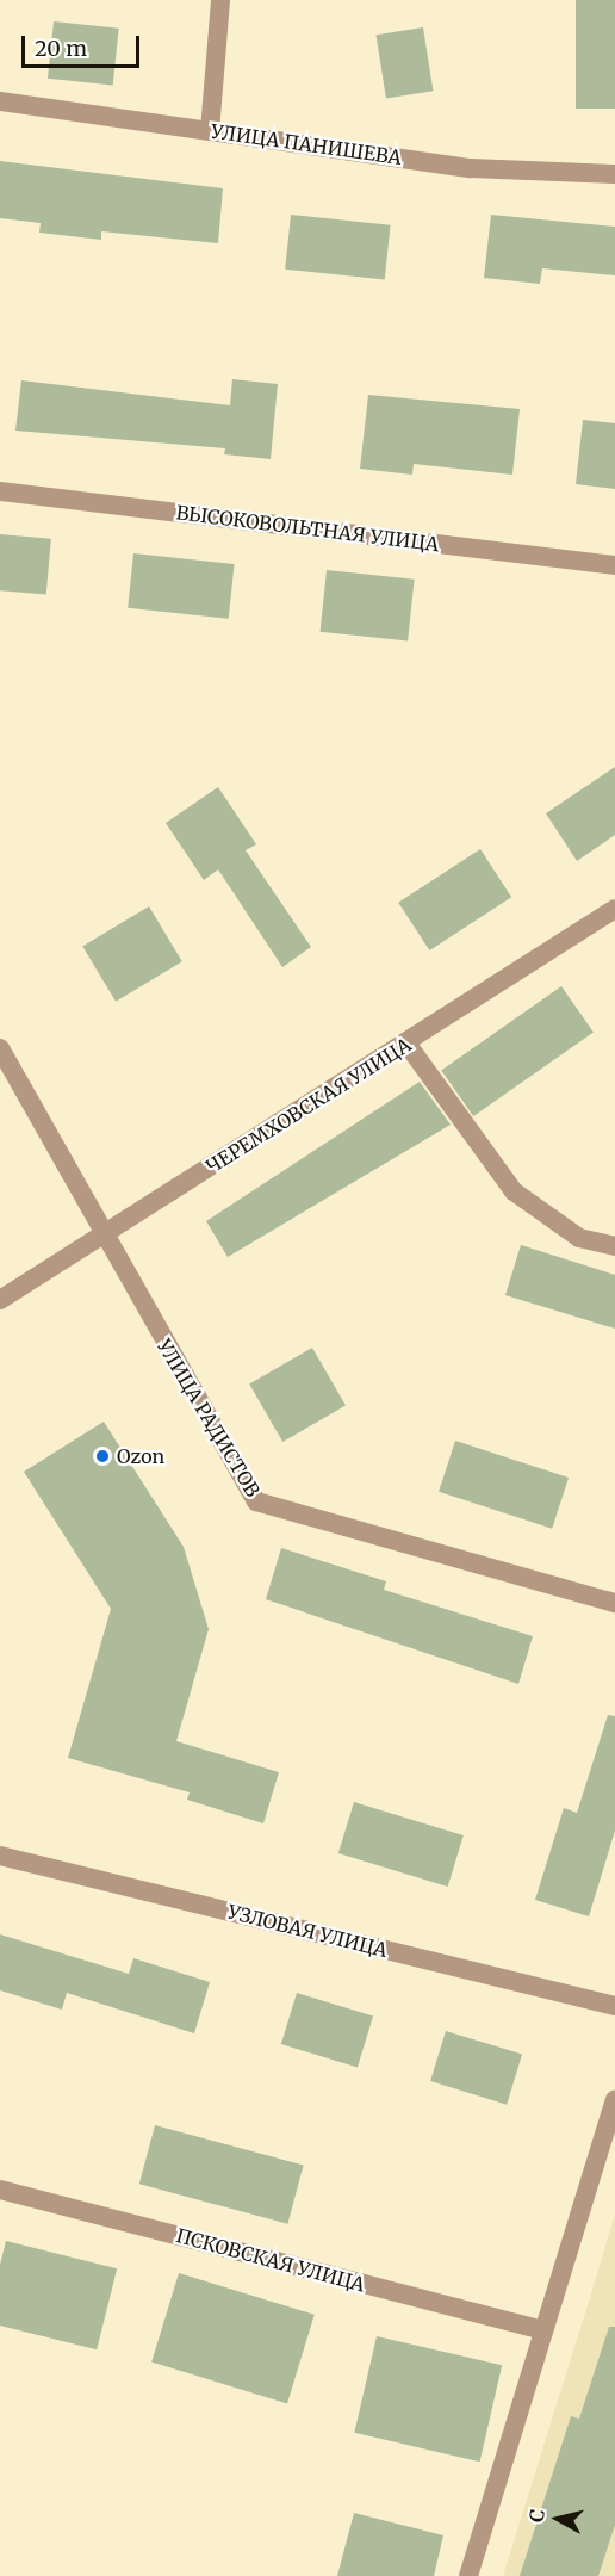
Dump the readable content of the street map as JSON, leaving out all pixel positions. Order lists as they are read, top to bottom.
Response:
{
  "streets": {
    "street": [
      "УЛИЦА ПАНИШЕВА",
      "ВЫСОКОВОЛЬТНАЯ УЛИЦА",
      "ЧЕРЕМХОВСКАЯ УЛИЦА",
      "УЛИЦА РАДИСТОВ",
      "УЗЛОВАЯ УЛИЦА",
      "ПСКОВСКАЯ УЛИЦА"
    ]
  },
  "crossings": [
    ["ЧЕРЕМХОВСКАЯ УЛИЦА", "УЛИЦА РАДИСТОВ"]
  ],
  "places": ["Ozon"],
  "scale_bar": "20 m",
  "north": "left"
}
